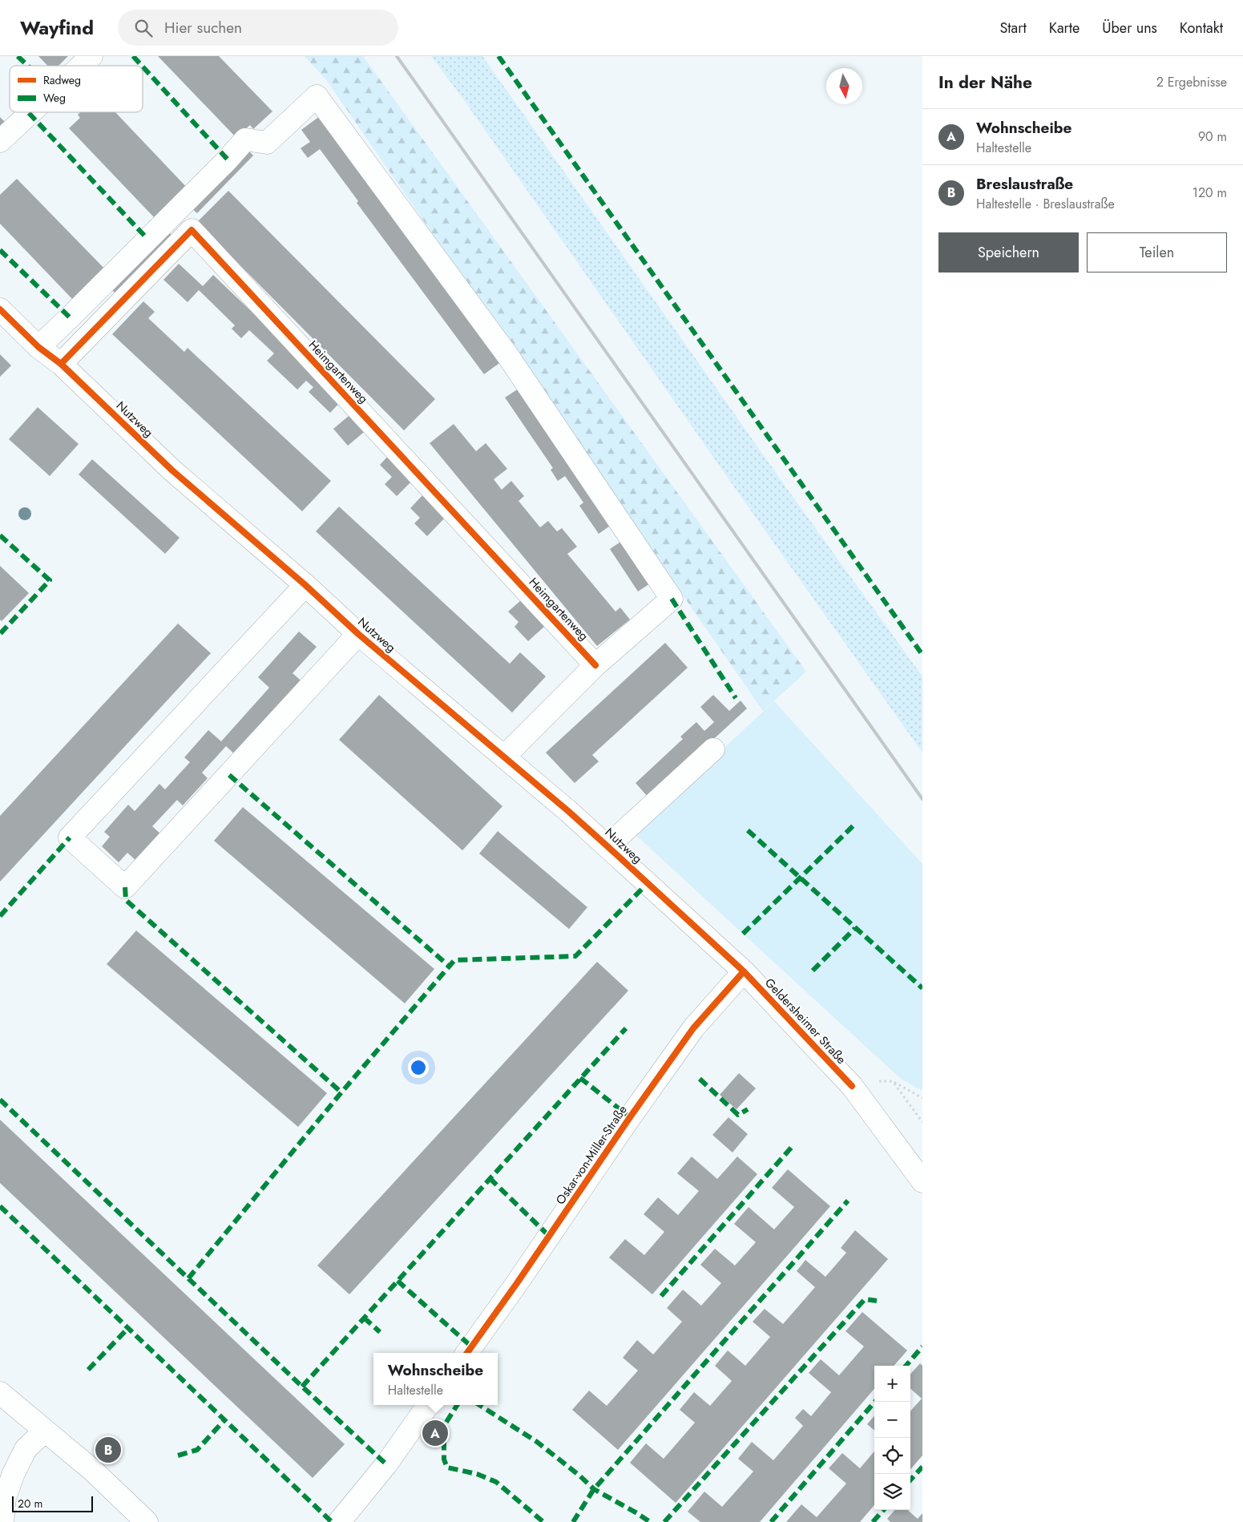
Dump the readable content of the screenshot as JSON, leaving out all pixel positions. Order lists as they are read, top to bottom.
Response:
{
  "streets": {
    "street": [
      "Heimgartenweg",
      "Nutzweg",
      "Geldersheimer Straße",
      "Oskar-von-Miller-Straße"
    ]
  },
  "crossings": [
    ["Heimgartenweg", "Nutzweg"],
    ["Nutzweg", "Geldersheimer Straße"],
    ["Nutzweg", "Oskar-von-Miller-Straße"],
    ["Geldersheimer Straße", "Oskar-von-Miller-Straße"]
  ],
  "legend": ["Radweg", "Weg"],
  "scale_bar": "20 m",
  "north": "bottom",
  "page": {
    "header": "Wayfind",
    "search": "Hier suchen",
    "nav": [
      "Start",
      "Karte",
      "Über uns",
      "Kontakt"
    ],
    "heading": ["In der Nähe", "2 Ergebnisse"],
    "list": [
      {
        "mark": "A",
        "name": "Wohnscheibe",
        "note": "Haltestelle",
        "value": "90 m"
      },
      {
        "mark": "B",
        "name": "Breslaustraße",
        "note": "Haltestelle · Breslaustraße",
        "value": "120 m"
      }
    ],
    "buttons": ["Speichern", "Teilen"],
    "popup": ["Wohnscheibe", "Haltestelle"],
    "map_buttons": ["+", "−"],
    "pins": ["A", "B"],
    "scale": "20 m"
  }
}
